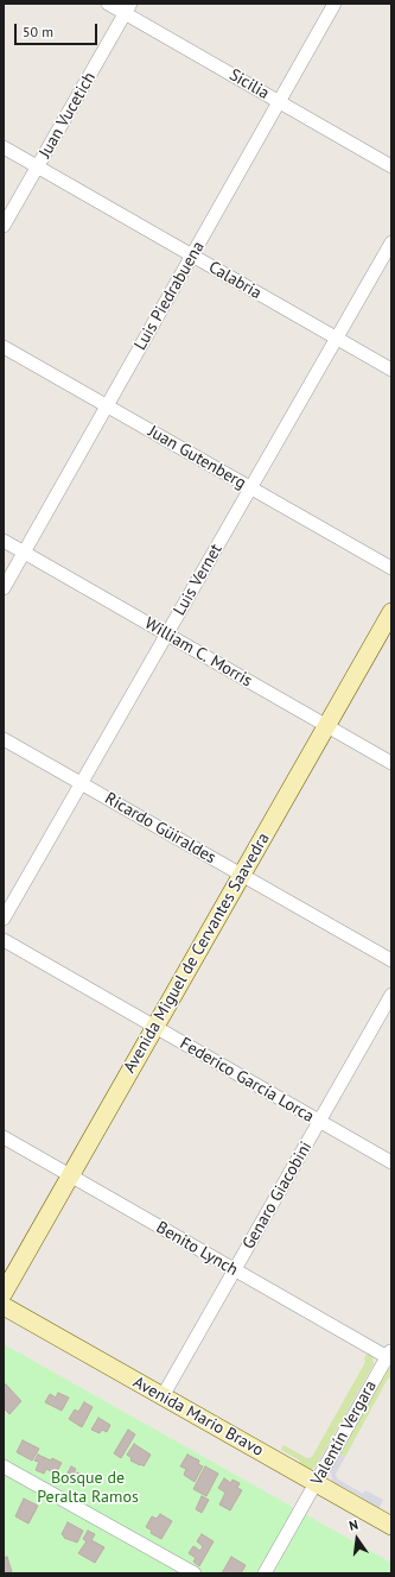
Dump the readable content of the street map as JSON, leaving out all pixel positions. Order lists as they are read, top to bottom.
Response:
{
  "streets": {
    "main road": ["Avenida Miguel de Cervantes Saavedra", "Avenida Mario Bravo"],
    "street": [
      "Sicilia",
      "Juan Vucetich",
      "Calabria",
      "Luis Piedrabuena",
      "Juan Gutenberg",
      "Luis Vernet",
      "William C. Morris",
      "Ricardo Güiraldes",
      "Federico García Lorca",
      "Genaro Giacobini",
      "Benito Lynch",
      "Valentín Vergara"
    ]
  },
  "crossings": [
    ["Sicilia", "Juan Vucetich"],
    ["Sicilia", "Luis Piedrabuena"],
    ["Juan Vucetich", "Calabria"],
    ["Calabria", "Luis Piedrabuena"],
    ["Calabria", "Luis Vernet"],
    ["Luis Piedrabuena", "Juan Gutenberg"],
    ["Luis Piedrabuena", "William C. Morris"],
    ["Juan Gutenberg", "Luis Vernet"],
    ["Luis Vernet", "William C. Morris"],
    ["Luis Vernet", "Ricardo Güiraldes"],
    ["William C. Morris", "Avenida Miguel de Cervantes Saavedra"],
    ["Ricardo Güiraldes", "Avenida Miguel de Cervantes Saavedra"],
    ["Avenida Miguel de Cervantes Saavedra", "Federico García Lorca"],
    ["Avenida Miguel de Cervantes Saavedra", "Benito Lynch"],
    ["Federico García Lorca", "Genaro Giacobini"],
    ["Genaro Giacobini", "Benito Lynch"],
    ["Genaro Giacobini", "Avenida Mario Bravo"],
    ["Benito Lynch", "Valentín Vergara"],
    ["Avenida Mario Bravo", "Valentín Vergara"]
  ],
  "parks": ["Bosque de Peralta Ramos"],
  "scale_bar": "50 m",
  "north": "top"
}
